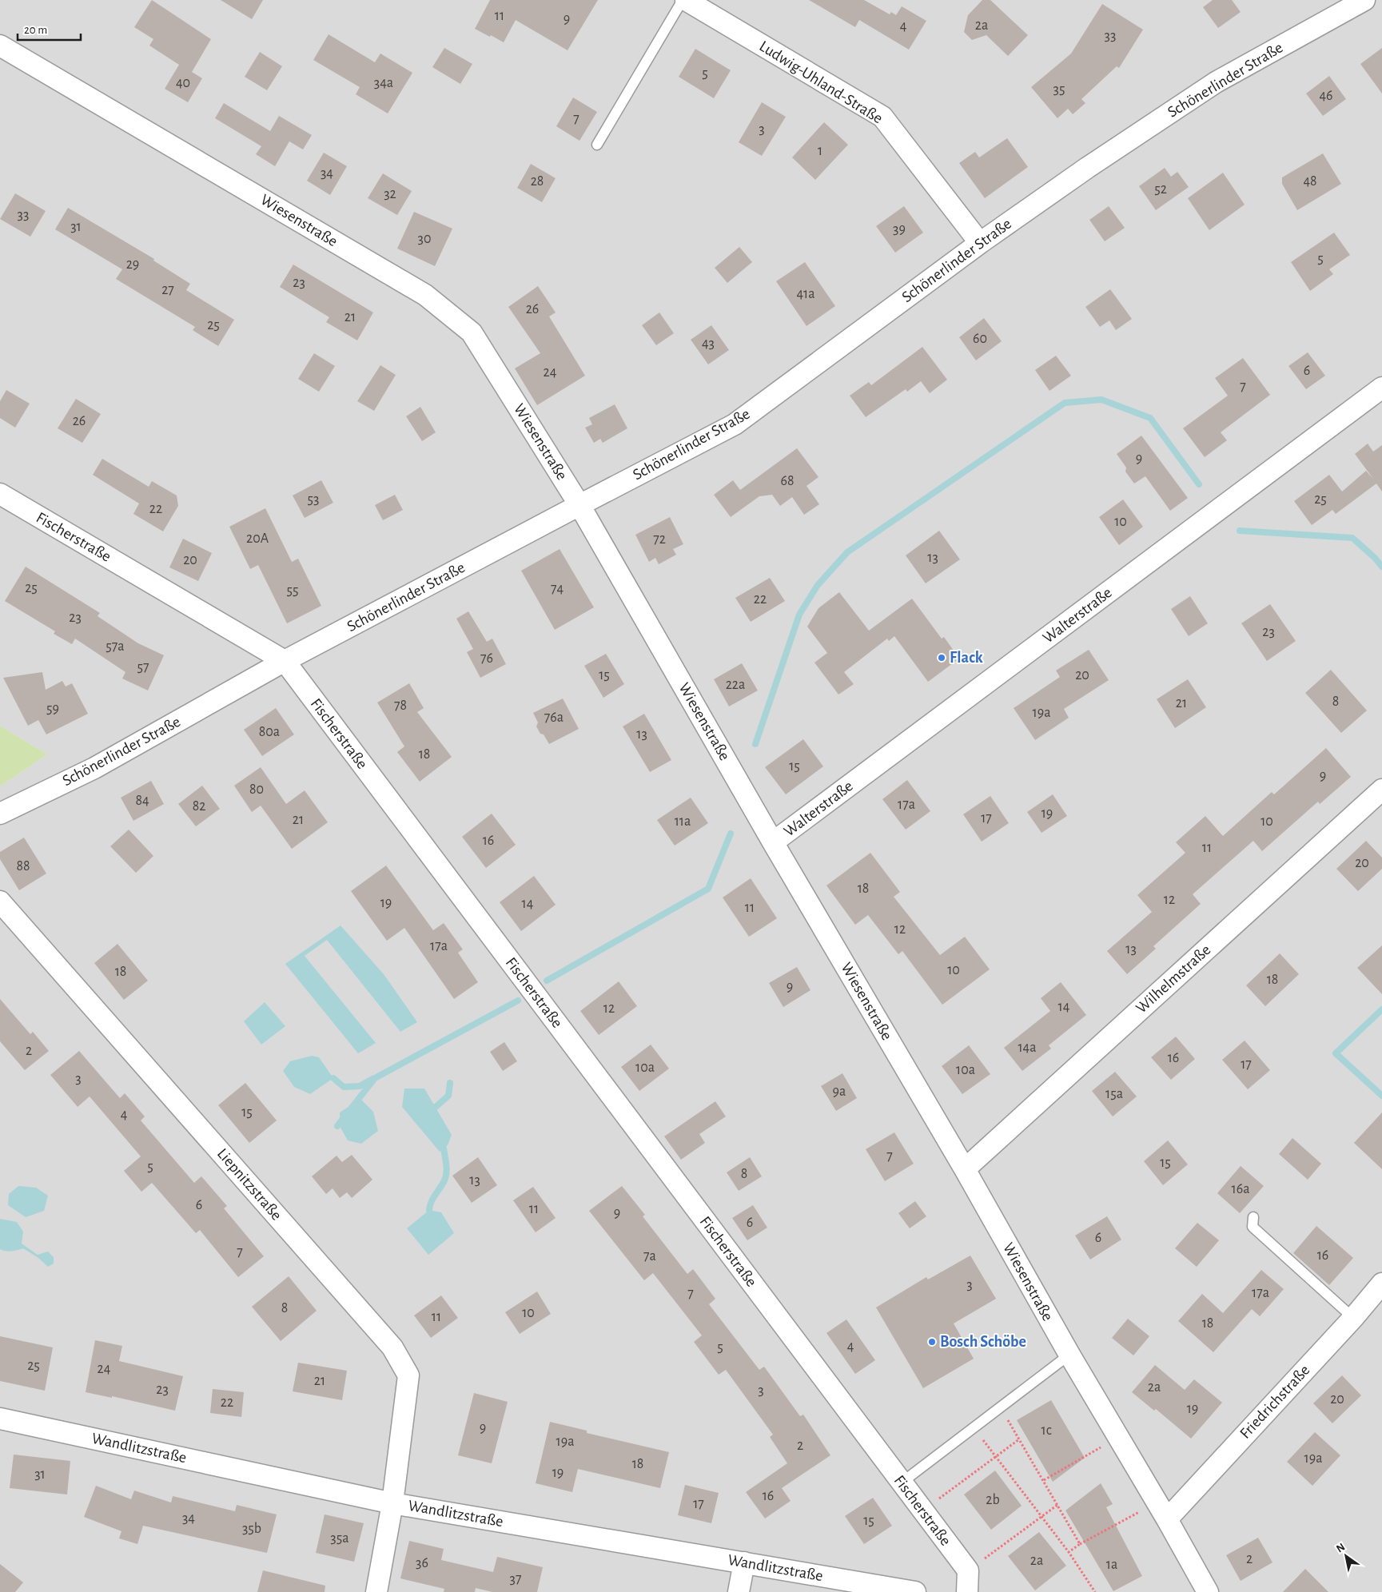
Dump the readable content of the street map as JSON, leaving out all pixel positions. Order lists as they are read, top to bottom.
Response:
{
  "streets": {
    "street": [
      "Schönerlinder Straße",
      "Ludwig-Uhland-Straße",
      "Wiesenstraße",
      "Fischerstraße",
      "Walterstraße",
      "Wilhelmstraße",
      "Liepnitzstraße",
      "Friedrichstraße",
      "Wandlitzstraße"
    ]
  },
  "crossings": [
    ["Schönerlinder Straße", "Ludwig-Uhland-Straße"],
    ["Schönerlinder Straße", "Wiesenstraße"],
    ["Schönerlinder Straße", "Fischerstraße"],
    ["Wiesenstraße", "Walterstraße"],
    ["Wiesenstraße", "Wilhelmstraße"],
    ["Wiesenstraße", "Friedrichstraße"],
    ["Liepnitzstraße", "Wandlitzstraße"]
  ],
  "places": ["Flack", "Bosch Schöbe"],
  "house_numbers": [
    "11",
    "9",
    "2a",
    "4",
    "33",
    "5",
    "40",
    "34a",
    "35",
    "46",
    "7",
    "3",
    "1",
    "34",
    "28",
    "48",
    "52",
    "32",
    "33",
    "31",
    "39",
    "30",
    "5",
    "29",
    "23",
    "27",
    "41a",
    "26",
    "21",
    "25",
    "60",
    "43",
    "6",
    "24",
    "7",
    "26",
    "9",
    "68",
    "53",
    "25",
    "22",
    "10",
    "20A",
    "72",
    "13",
    "20",
    "25",
    "74",
    "55",
    "22",
    "23",
    "23",
    "57a",
    "76",
    "57",
    "15",
    "20",
    "22a",
    "8",
    "21",
    "78",
    "59",
    "19a",
    "76a",
    "80a",
    "13",
    "18",
    "15",
    "9",
    "80",
    "84",
    "17a",
    "82",
    "19",
    "17",
    "21",
    "11a",
    "10",
    "16",
    "11",
    "20",
    "88",
    "18",
    "12",
    "19",
    "14",
    "11",
    "12",
    "17a",
    "13",
    "10",
    "18",
    "18",
    "9",
    "14",
    "12",
    "14a",
    "2",
    "16",
    "17",
    "10a",
    "10a",
    "3",
    "9a",
    "15a",
    "15",
    "4",
    "7",
    "15",
    "5",
    "8",
    "13",
    "16a",
    "6",
    "11",
    "9",
    "6",
    "6",
    "7",
    "16",
    "7a",
    "3",
    "17a",
    "7",
    "8",
    "10",
    "11",
    "18",
    "4",
    "5",
    "25",
    "24",
    "21",
    "2a",
    "23",
    "3",
    "20",
    "22",
    "19",
    "9",
    "1c",
    "19a",
    "2",
    "19a",
    "18",
    "19",
    "31",
    "16",
    "2b",
    "17",
    "34",
    "15",
    "35b",
    "35a",
    "2",
    "2a",
    "36",
    "1a",
    "37"
  ],
  "scale_bar": "20 m",
  "north": "top left"
}
